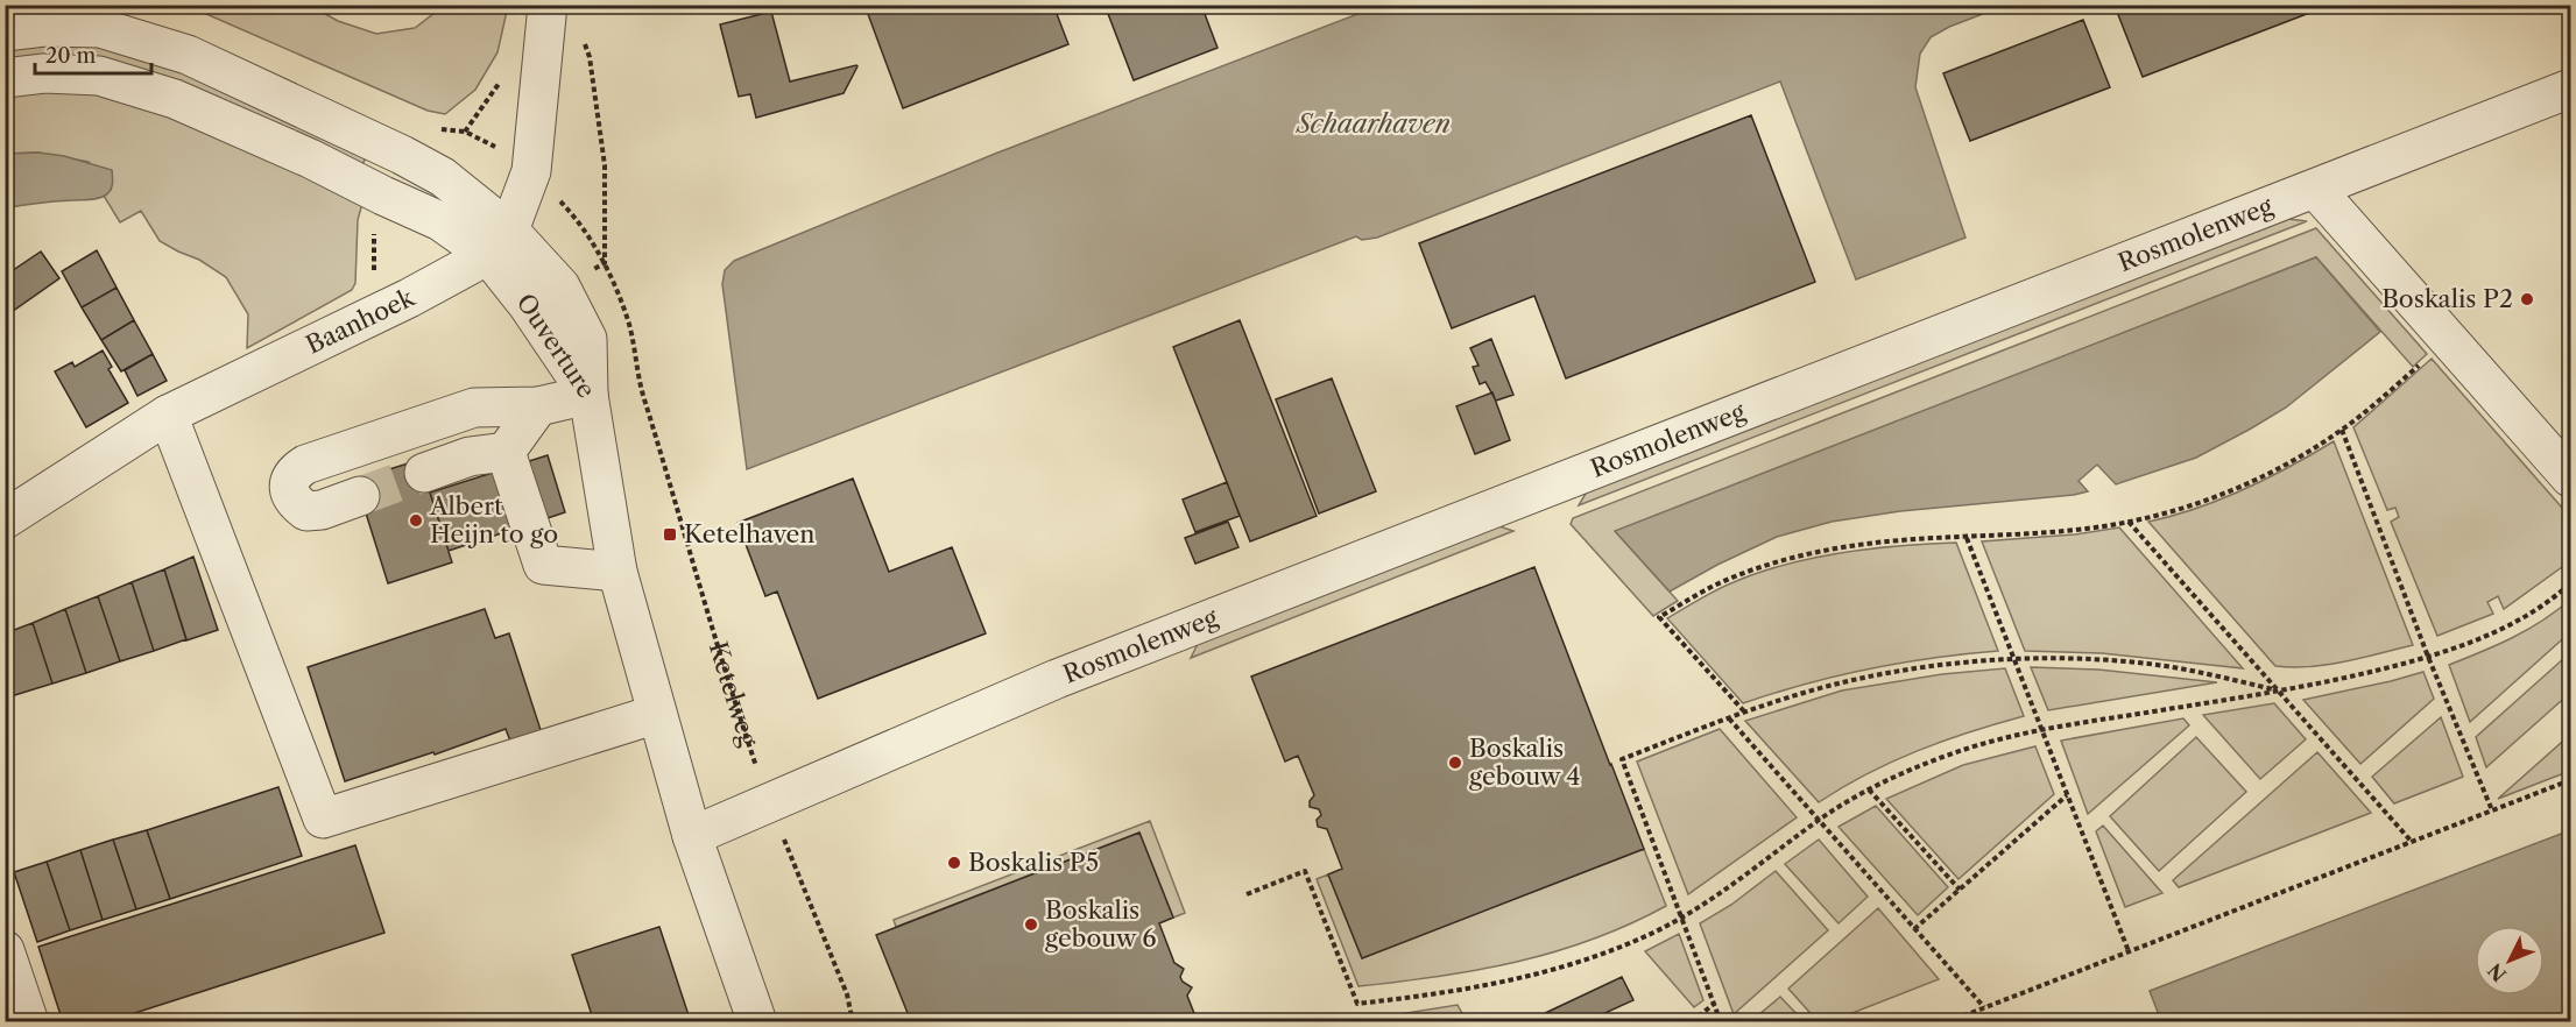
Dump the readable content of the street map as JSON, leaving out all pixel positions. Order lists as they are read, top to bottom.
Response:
{
  "streets": {
    "street": ["Rosmolenweg", "Baanhoek", "Ouverture"],
    "path": ["Ketelweg"]
  },
  "crossings": [
    ["Rosmolenweg", "Ketelweg"],
    ["Baanhoek", "Ouverture"]
  ],
  "water": ["Schaarhaven"],
  "places": {
    "other": [
      "Boskalis P2",
      "Albert Heijn to go",
      "Boskalis gebouw 4",
      "Boskalis P5",
      "Boskalis gebouw 6"
    ],
    "transit": ["Ketelhaven"]
  },
  "scale_bar": "20 m",
  "north": "bottom left"
}
